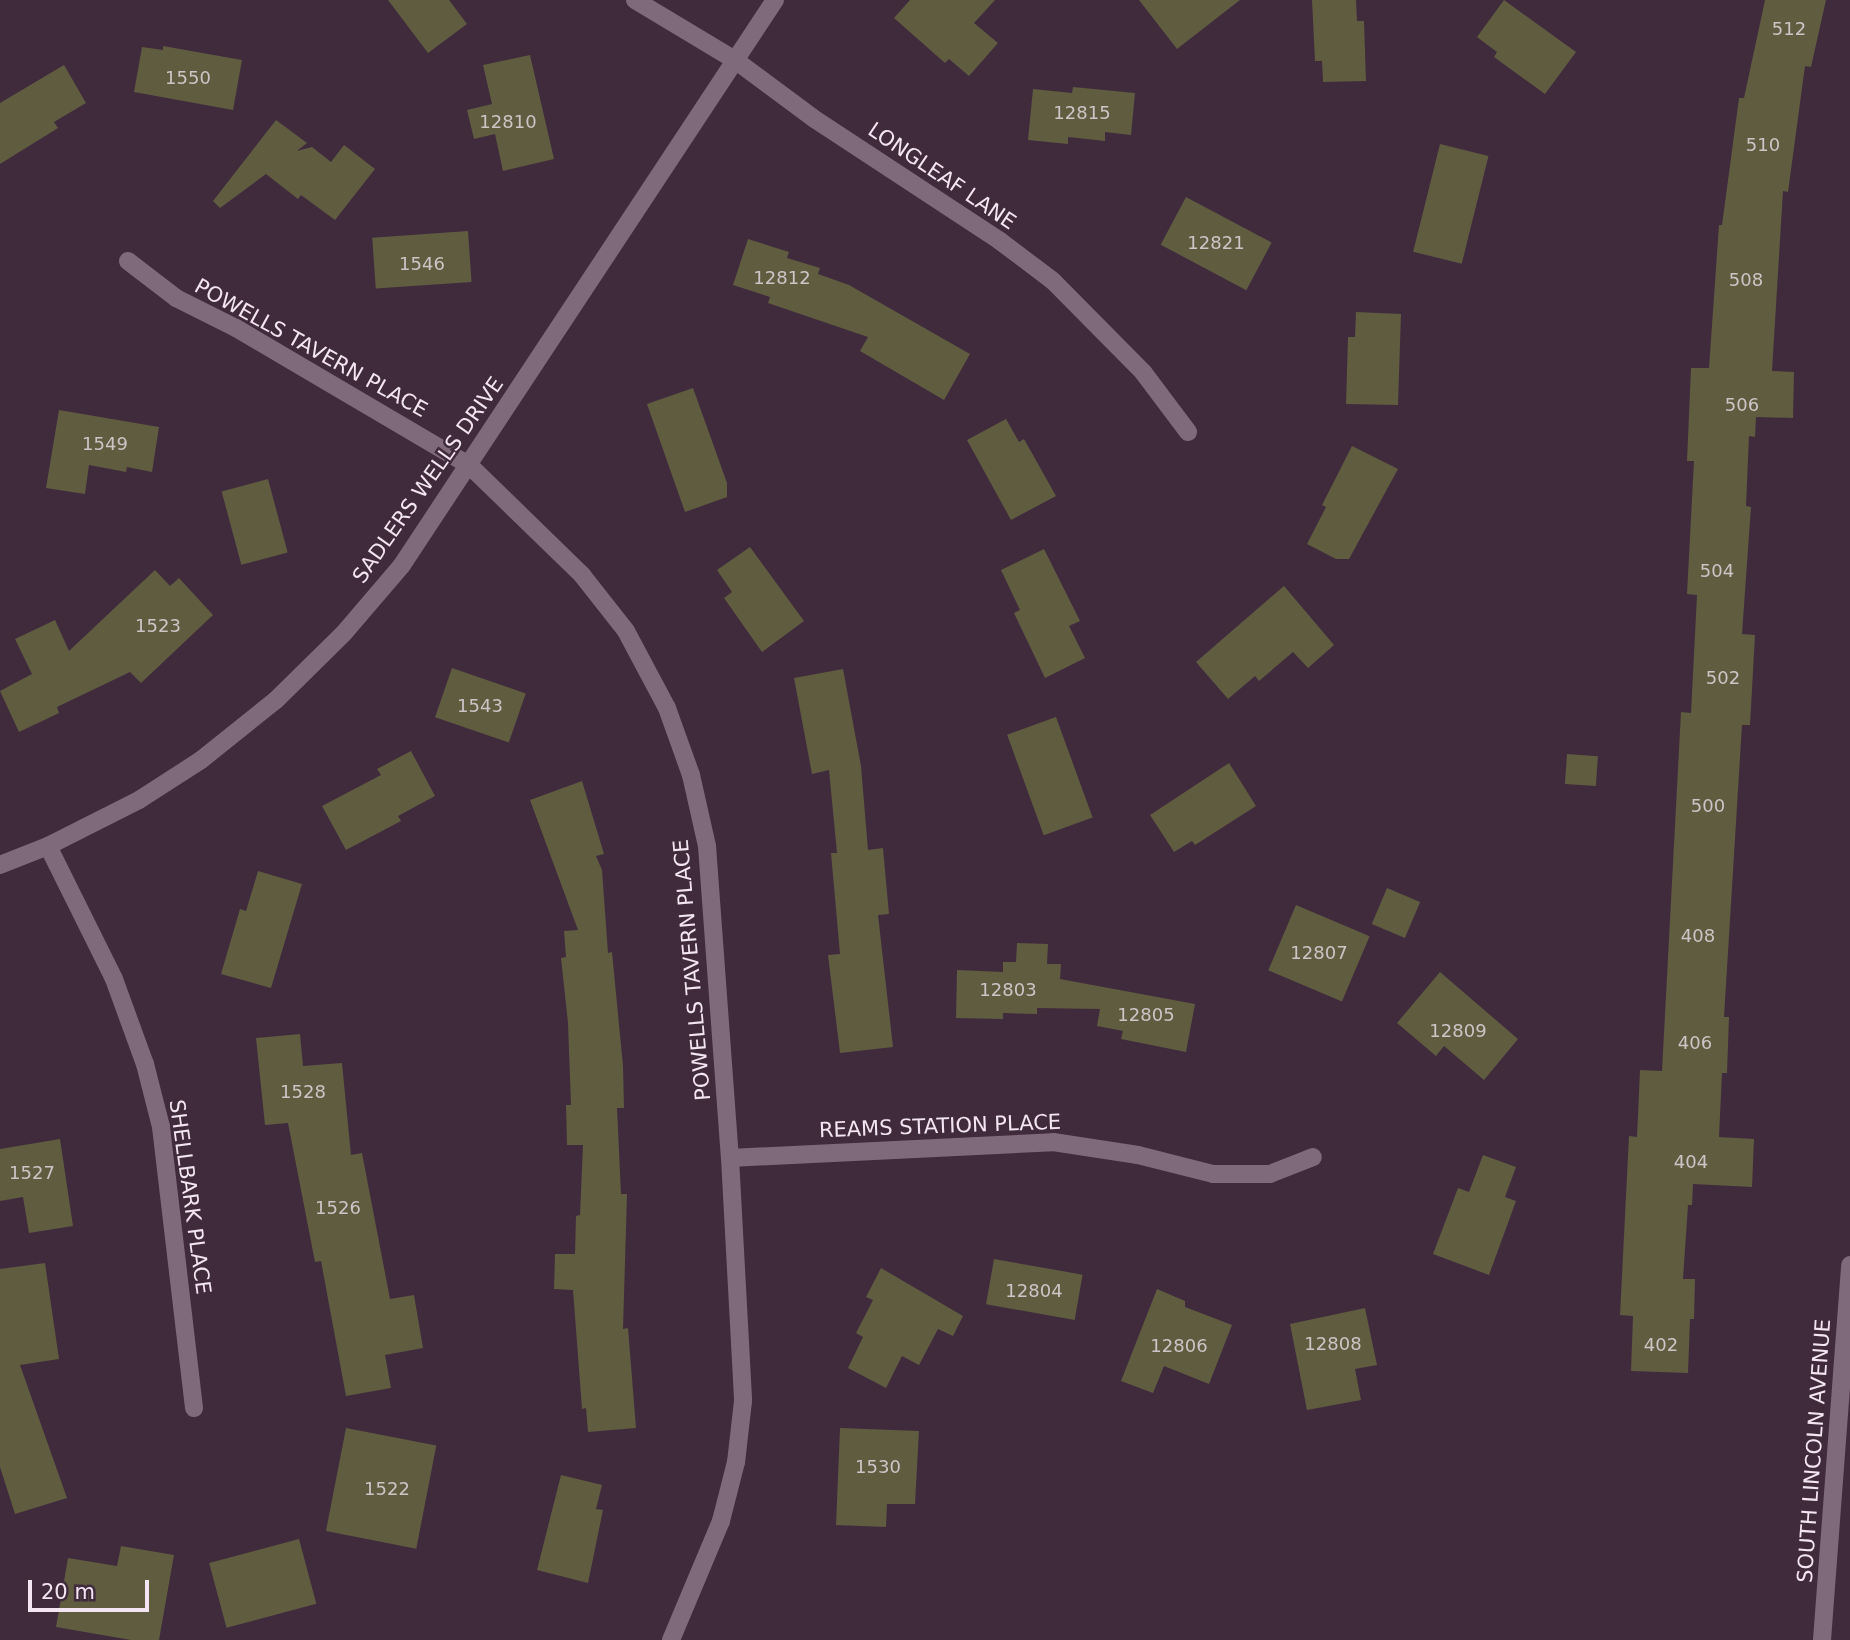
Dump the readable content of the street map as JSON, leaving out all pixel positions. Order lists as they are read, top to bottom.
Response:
{
  "streets": {
    "street": [
      "LONGLEAF LANE",
      "POWELLS TAVERN PLACE",
      "SADLERS WELLS DRIVE",
      "REAMS STATION PLACE",
      "SHELLBARK PLACE",
      "SOUTH LINCOLN AVENUE"
    ]
  },
  "crossings": [
    ["LONGLEAF LANE", "SADLERS WELLS DRIVE"],
    ["POWELLS TAVERN PLACE", "SADLERS WELLS DRIVE"],
    ["POWELLS TAVERN PLACE", "REAMS STATION PLACE"],
    ["SADLERS WELLS DRIVE", "SHELLBARK PLACE"]
  ],
  "house_numbers": [
    "512",
    "1550",
    "12815",
    "12810",
    "510",
    "12821",
    "1546",
    "12812",
    "508",
    "506",
    "1549",
    "504",
    "1523",
    "502",
    "1543",
    "500",
    "408",
    "12807",
    "12803",
    "12805",
    "12809",
    "406",
    "1528",
    "404",
    "1527",
    "1526",
    "12804",
    "12808",
    "402",
    "12806",
    "1530",
    "1522"
  ],
  "scale_bar": "20 m"
}
